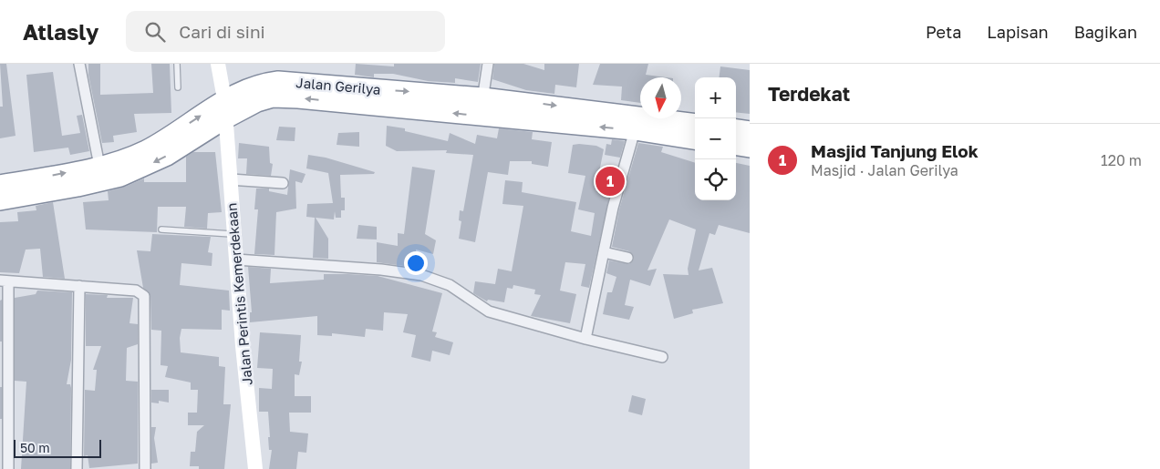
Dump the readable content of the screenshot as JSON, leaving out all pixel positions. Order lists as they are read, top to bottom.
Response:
{
  "streets": {
    "highway": ["Jalan Gerilya"],
    "street": ["Jalan Perintis Kemerdekaan"]
  },
  "crossings": [
    ["Jalan Gerilya", "Jalan Perintis Kemerdekaan"]
  ],
  "scale_bar": "50 m",
  "north": "bottom",
  "page": {
    "header": "Atlasly",
    "search": "Cari di sini",
    "nav": ["Peta", "Lapisan", "Bagikan"],
    "heading": "Terdekat",
    "map_buttons": ["+", "−"],
    "list": [
      {
        "mark": "1",
        "name": "Masjid Tanjung Elok",
        "note": "Masjid · Jalan Gerilya",
        "value": "120 m"
      }
    ],
    "pins": "1",
    "scale": "50 m"
  }
}
